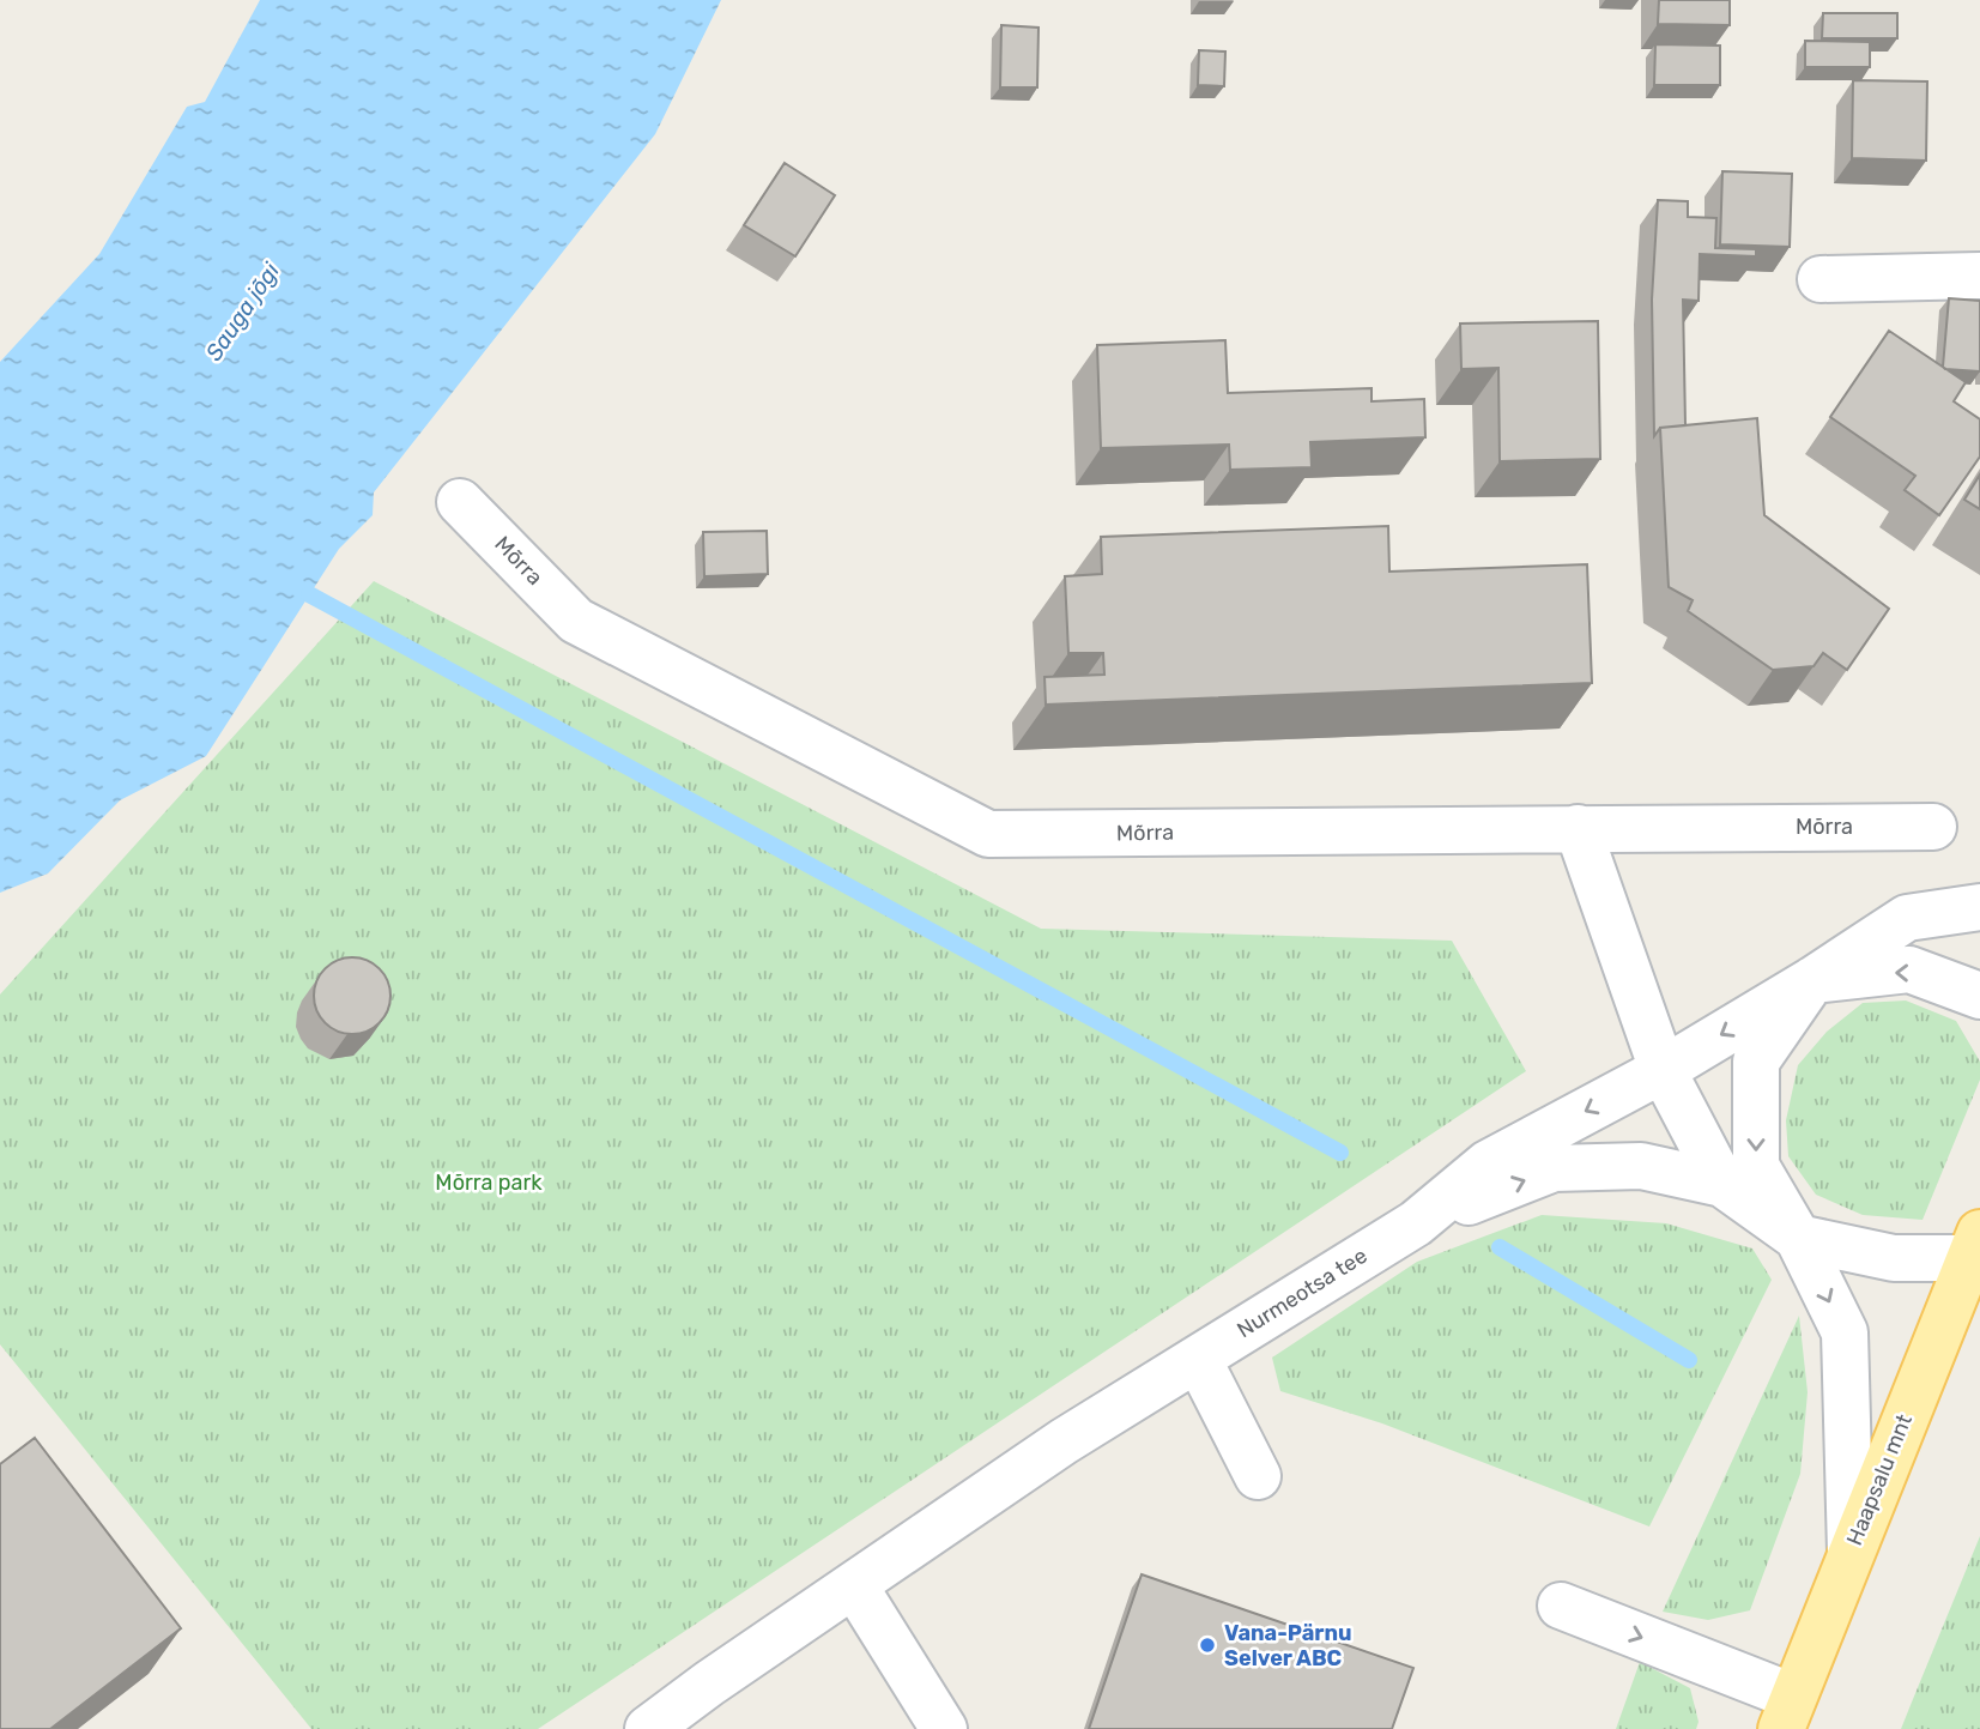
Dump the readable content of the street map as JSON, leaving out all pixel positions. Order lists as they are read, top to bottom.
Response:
{
  "streets": {
    "main road": ["Haapsalu mnt"],
    "street": ["Mõrra", "Nurmeotsa tee"]
  },
  "water": ["Sauga jõgi"],
  "parks": ["Mõrra park"],
  "places": ["Vana-Pärnu Selver ABC"]
}
